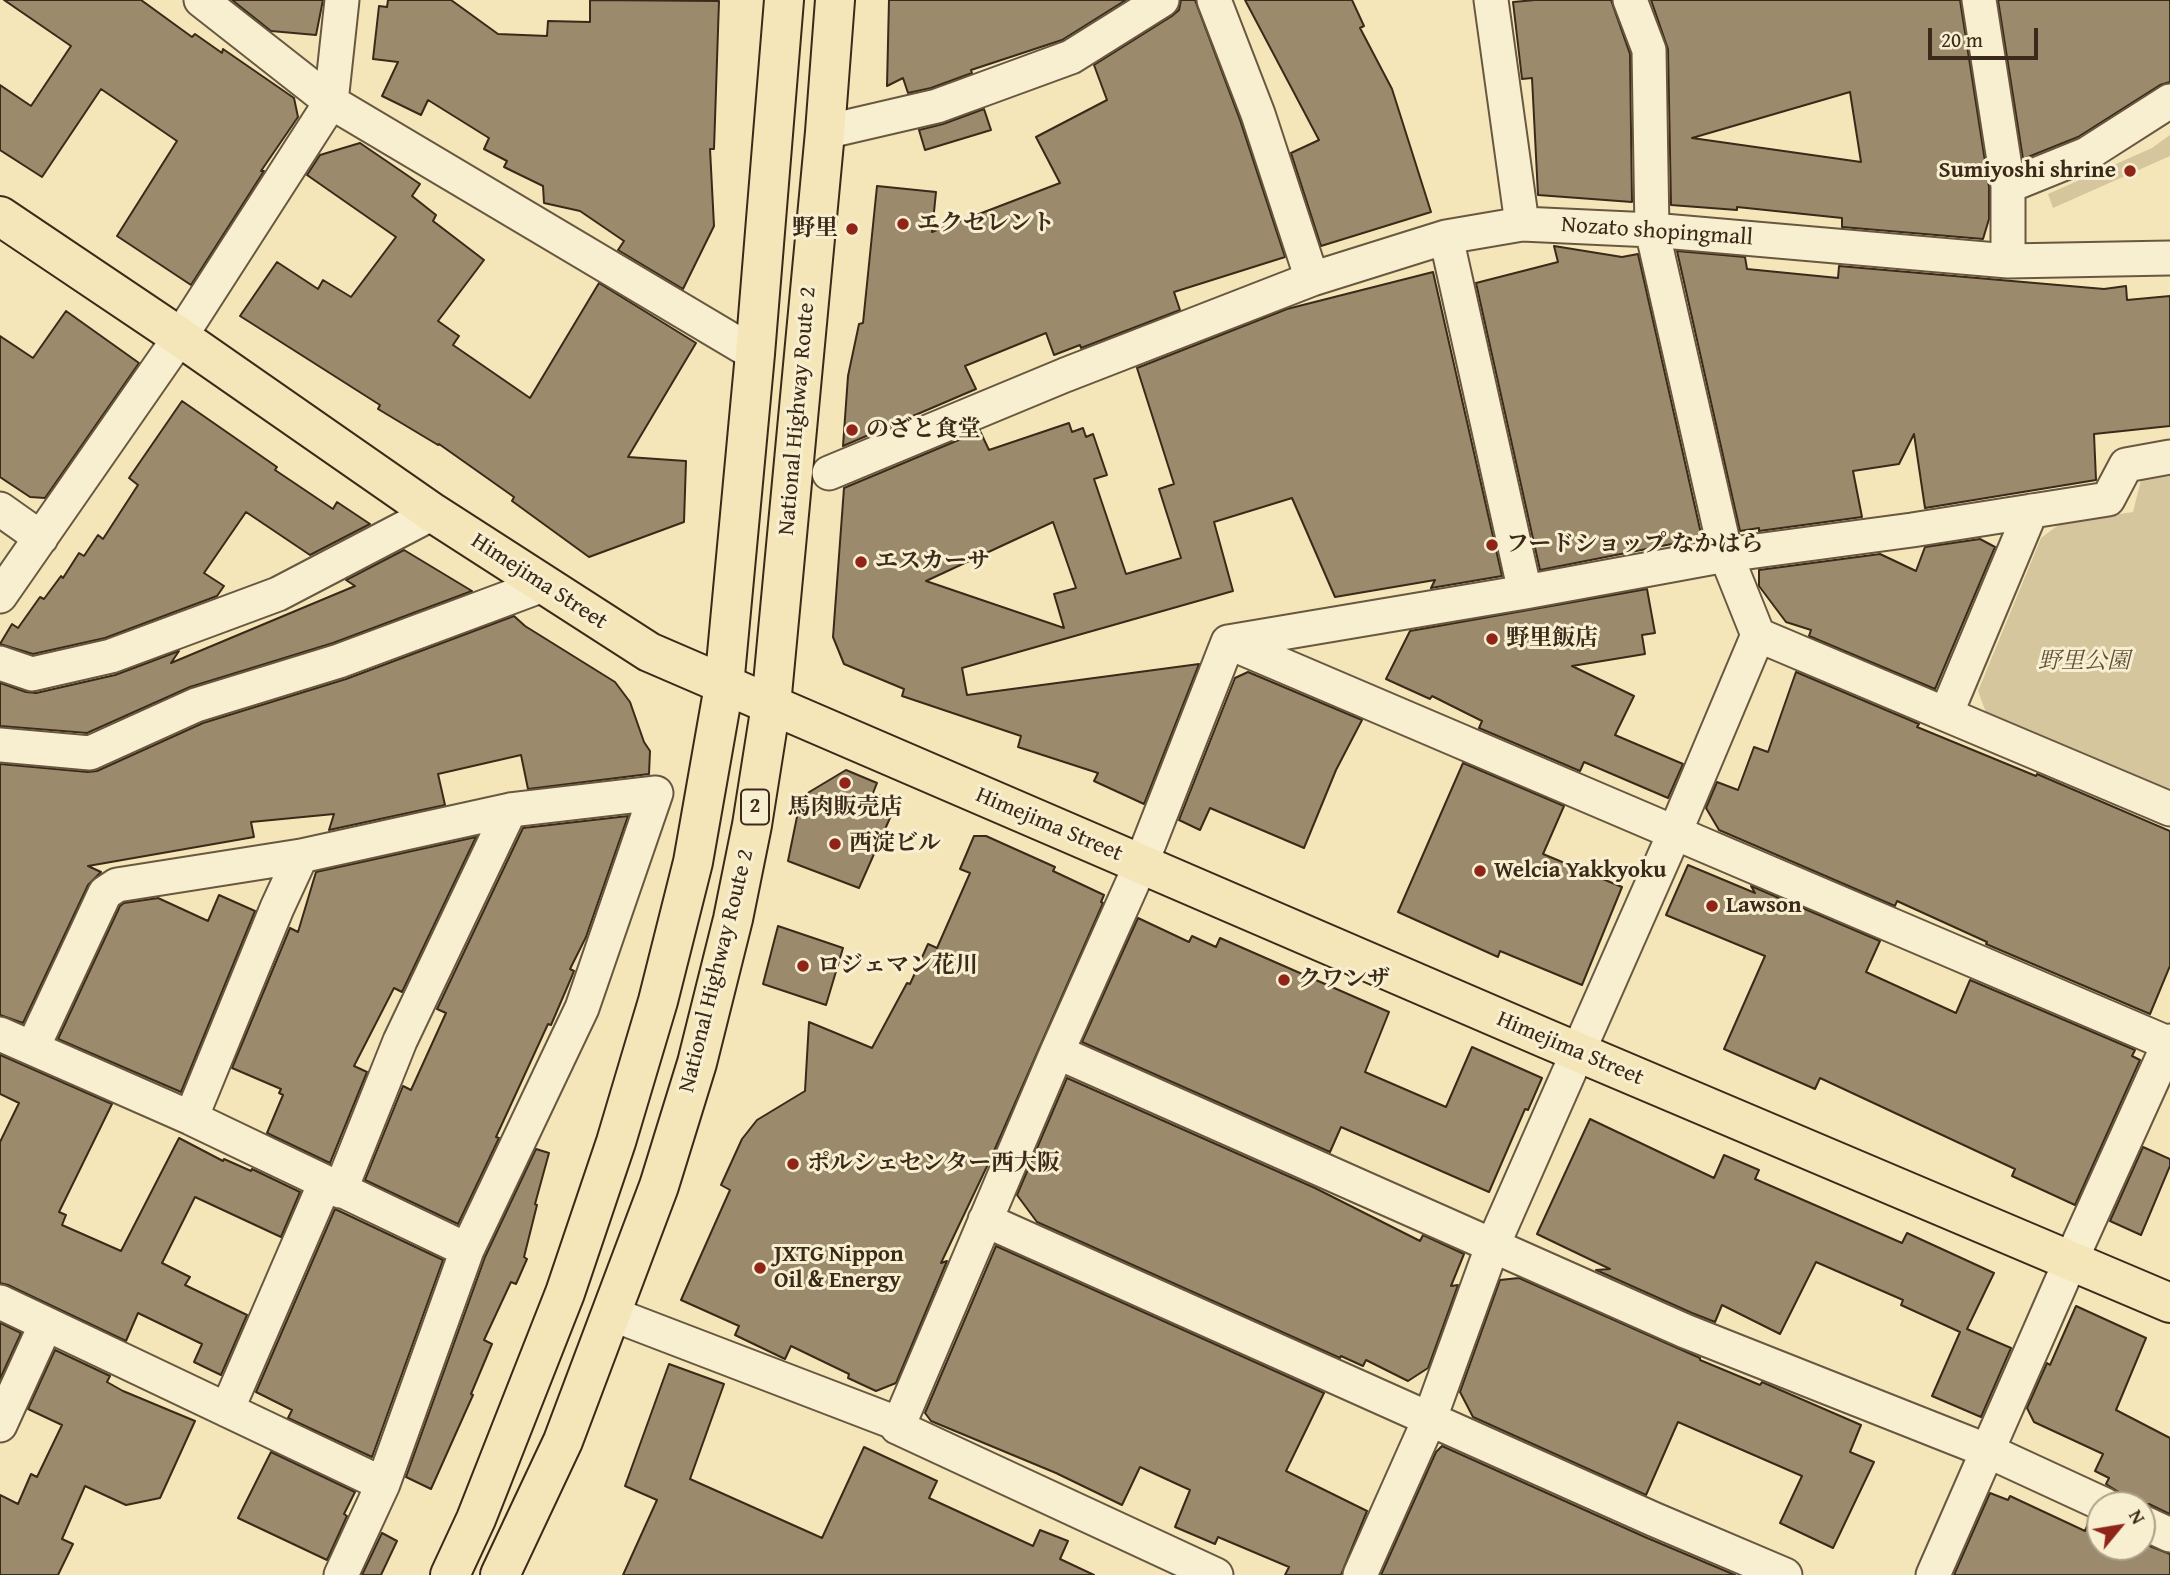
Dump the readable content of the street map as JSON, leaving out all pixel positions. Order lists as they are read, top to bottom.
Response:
{
  "streets": {
    "main road": ["National Highway Route 2", "Himejima Street", "2"],
    "street": ["Nozato shopingmall"]
  },
  "crossings": [
    ["National Highway Route 2", "Himejima Street"]
  ],
  "parks": ["野里公園"],
  "places": [
    "Sumiyoshi shrine",
    "エクセレント",
    "野里",
    "のざと食堂",
    "フードショップ なかはら",
    "エスカーサ",
    "野里飯店",
    "馬肉販売店",
    "西淀ビル",
    "Welcia Yakkyoku",
    "Lawson",
    "ロジェマン花川",
    "クワンザ",
    "ポルシェセンター西大阪",
    "JXTG Nippon Oil & Energy"
  ],
  "scale_bar": "20 m",
  "north": "top right"
}
